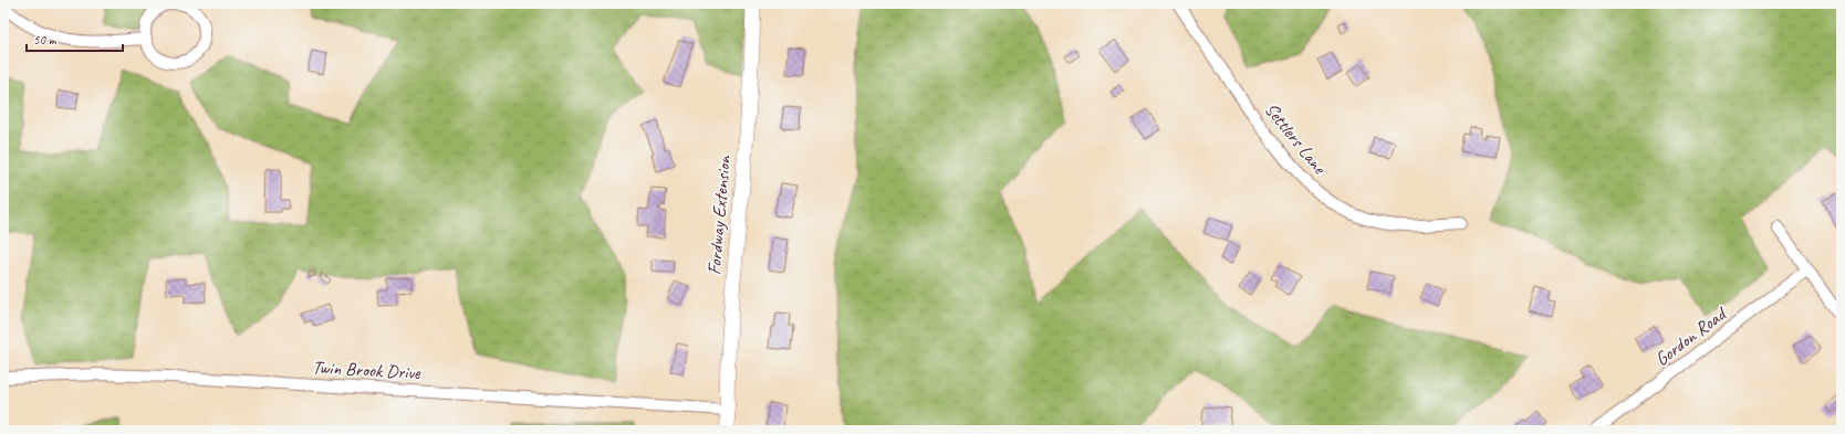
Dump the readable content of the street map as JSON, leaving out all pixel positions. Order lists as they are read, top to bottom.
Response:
{
  "streets": {
    "street": [
      "Settlers Lane",
      "Fordway Extension",
      "Gordon Road",
      "Twin Brook Drive"
    ]
  },
  "crossings": [
    ["Fordway Extension", "Twin Brook Drive"]
  ],
  "scale_bar": "50 m"
}
